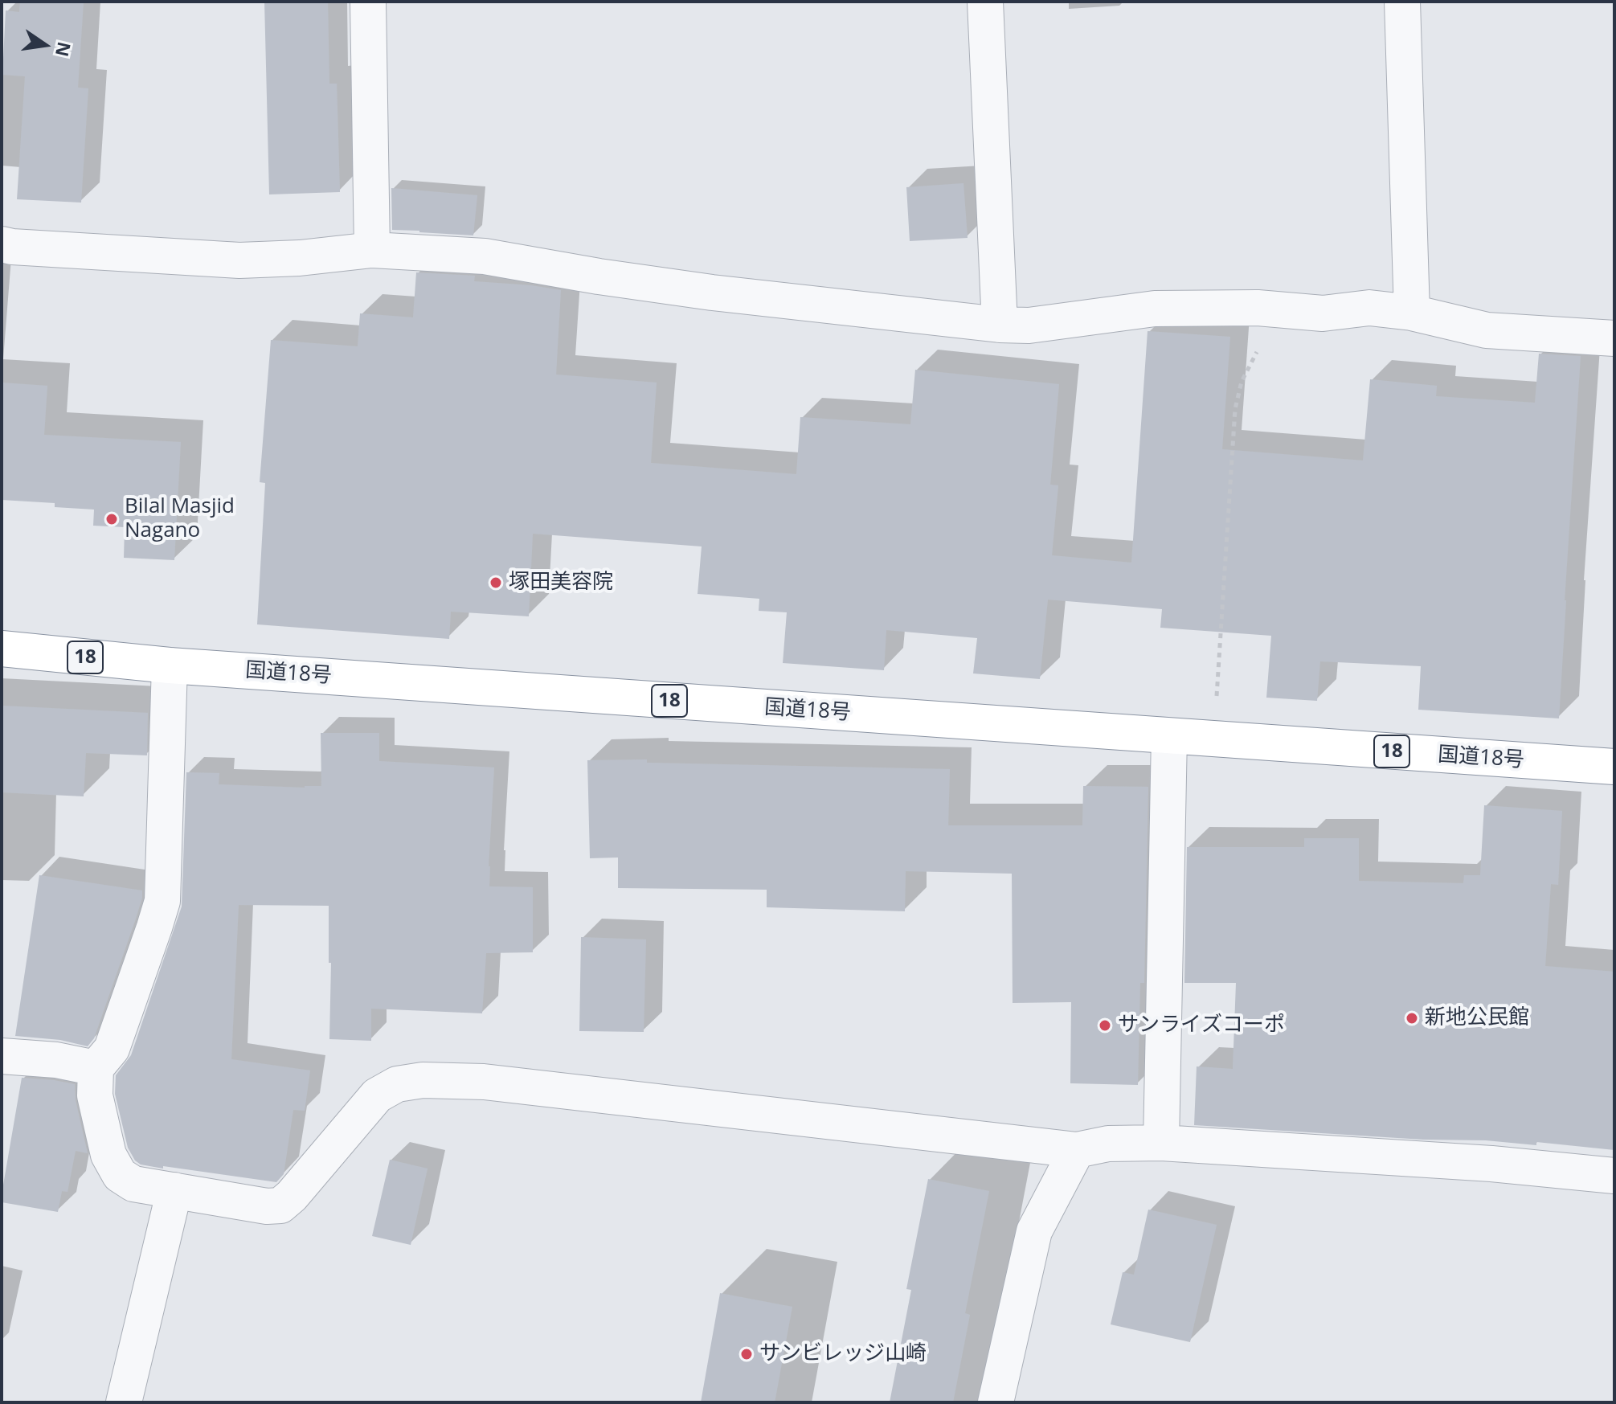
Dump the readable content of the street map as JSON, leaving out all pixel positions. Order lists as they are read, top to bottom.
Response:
{
  "streets": {
    "highway": ["18", "国道18号"]
  },
  "places": [
    "Bilal Masjid Nagano",
    "塚田美容院",
    "新地公民館",
    "サンライズコーポ",
    "サンビレッジ山崎"
  ],
  "north": "right"
}
